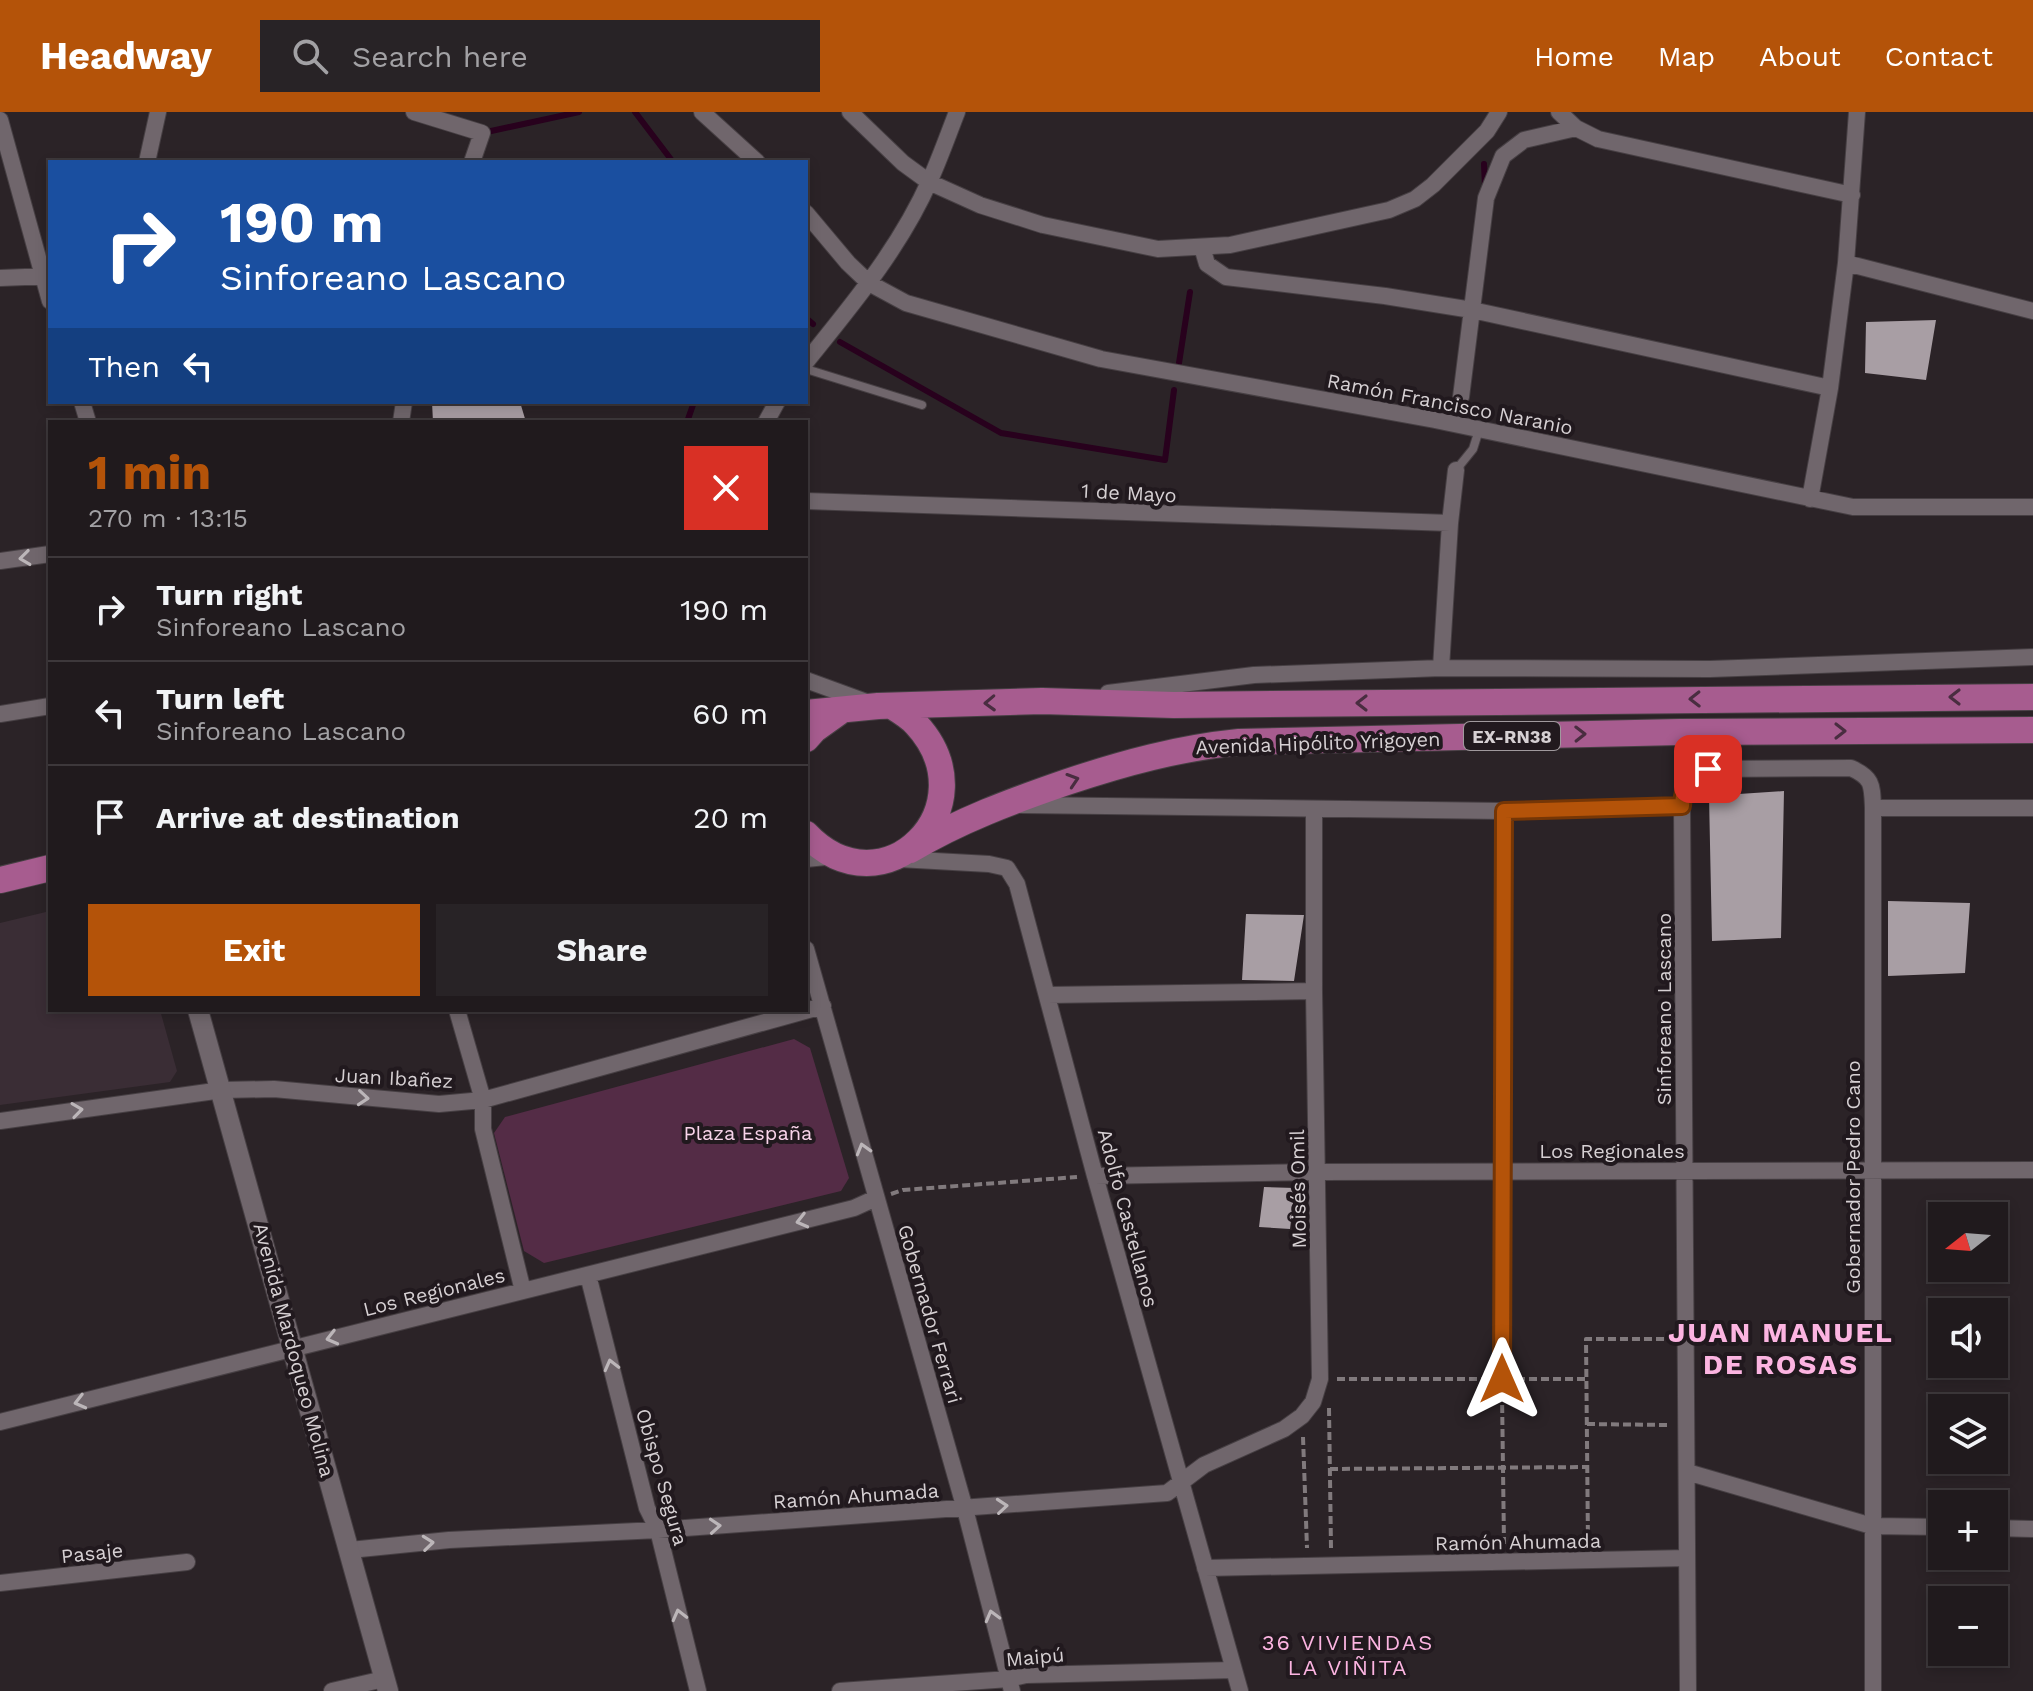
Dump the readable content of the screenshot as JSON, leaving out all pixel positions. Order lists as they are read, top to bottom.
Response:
{
  "streets": {
    "main road": ["EX-RN38", "Avenida Hipólito Yrigoyen"],
    "street": [
      "Ramón Francisco Naranio",
      "1 de Mayo",
      "Sinforeano Lascano",
      "Juan Ibañez",
      "Los Regionales",
      "Gobernador Pedro Cano",
      "Moisés Omil",
      "Adolfo Castellanos",
      "Gobernador Ferrari",
      "Avenida Mardoqueo Molina",
      "Obispo Segura",
      "Ramón Ahumada",
      "Pasaje",
      "Maipú"
    ]
  },
  "crossings": [
    ["EX-RN38", "Avenida Hipólito Yrigoyen"],
    ["EX-RN38", "Adolfo Castellanos"],
    ["Avenida Hipólito Yrigoyen", "Adolfo Castellanos"],
    ["Sinforeano Lascano", "Los Regionales"],
    ["Sinforeano Lascano", "Gobernador Pedro Cano"],
    ["Sinforeano Lascano", "Ramón Ahumada"],
    ["Juan Ibañez", "Gobernador Ferrari"],
    ["Juan Ibañez", "Avenida Mardoqueo Molina"],
    ["Los Regionales", "Gobernador Pedro Cano"],
    ["Los Regionales", "Moisés Omil"],
    ["Los Regionales", "Adolfo Castellanos"],
    ["Los Regionales", "Gobernador Ferrari"],
    ["Los Regionales", "Avenida Mardoqueo Molina"],
    ["Los Regionales", "Obispo Segura"],
    ["Adolfo Castellanos", "Ramón Ahumada"],
    ["Adolfo Castellanos", "Maipú"],
    ["Gobernador Ferrari", "Ramón Ahumada"],
    ["Gobernador Ferrari", "Maipú"],
    ["Avenida Mardoqueo Molina", "Ramón Ahumada"],
    ["Obispo Segura", "Ramón Ahumada"]
  ],
  "one_way": [
    "Juan Ibañez",
    "Los Regionales",
    "Gobernador Ferrari",
    "Obispo Segura",
    "Ramón Ahumada"
  ],
  "districts": ["JUAN MANUEL DE ROSAS", "36 VIVIENDAS LA VIÑITA"],
  "parks": ["Plaza España"],
  "north": "left",
  "page": {
    "header": "Headway",
    "search": "Search here",
    "nav": [
      "Home",
      "Map",
      "About",
      "Contact"
    ],
    "turn": ["190 m", "Sinforeano Lascano"],
    "then": "Then",
    "heading": ["1 min", "270 m · 13:15"],
    "list": [
      {
        "name": "Turn right",
        "note": "Sinforeano Lascano",
        "value": "190 m"
      },
      {
        "name": "Turn left",
        "note": "Sinforeano Lascano",
        "value": "60 m"
      },
      {
        "name": "Arrive at destination",
        "value": "20 m"
      }
    ],
    "buttons": ["Exit", "Share"],
    "map_buttons": ["+", "−"]
  }
}
